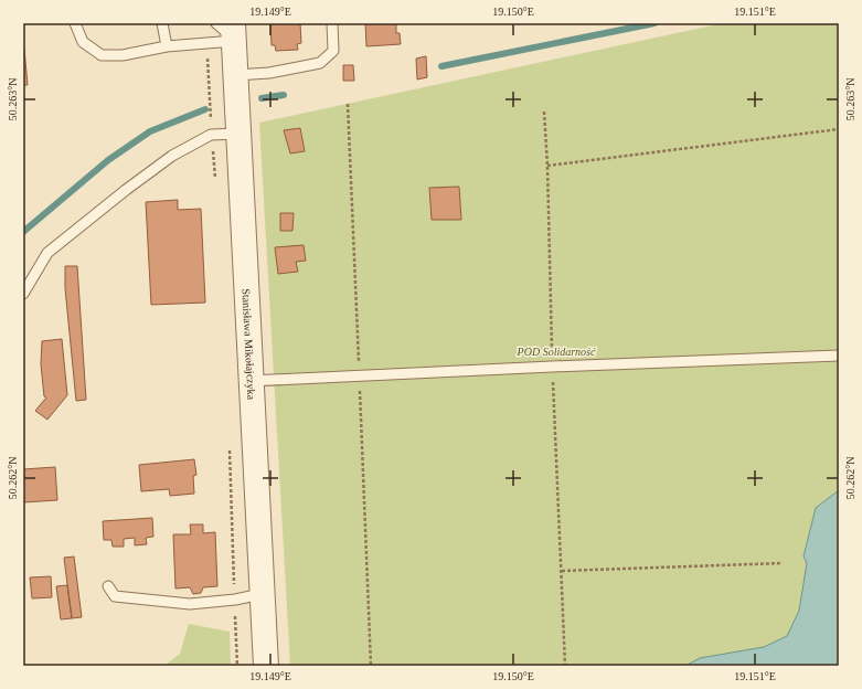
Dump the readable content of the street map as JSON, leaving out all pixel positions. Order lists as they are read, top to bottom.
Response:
{
  "streets": {
    "street": ["Stanisława Mikołajczyka"]
  },
  "parks": ["POD Solidarność"],
  "coordinates": [
    "19.149°E",
    "19.150°E",
    "19.151°E",
    "50.263°N",
    "50.262°N"
  ]
}
